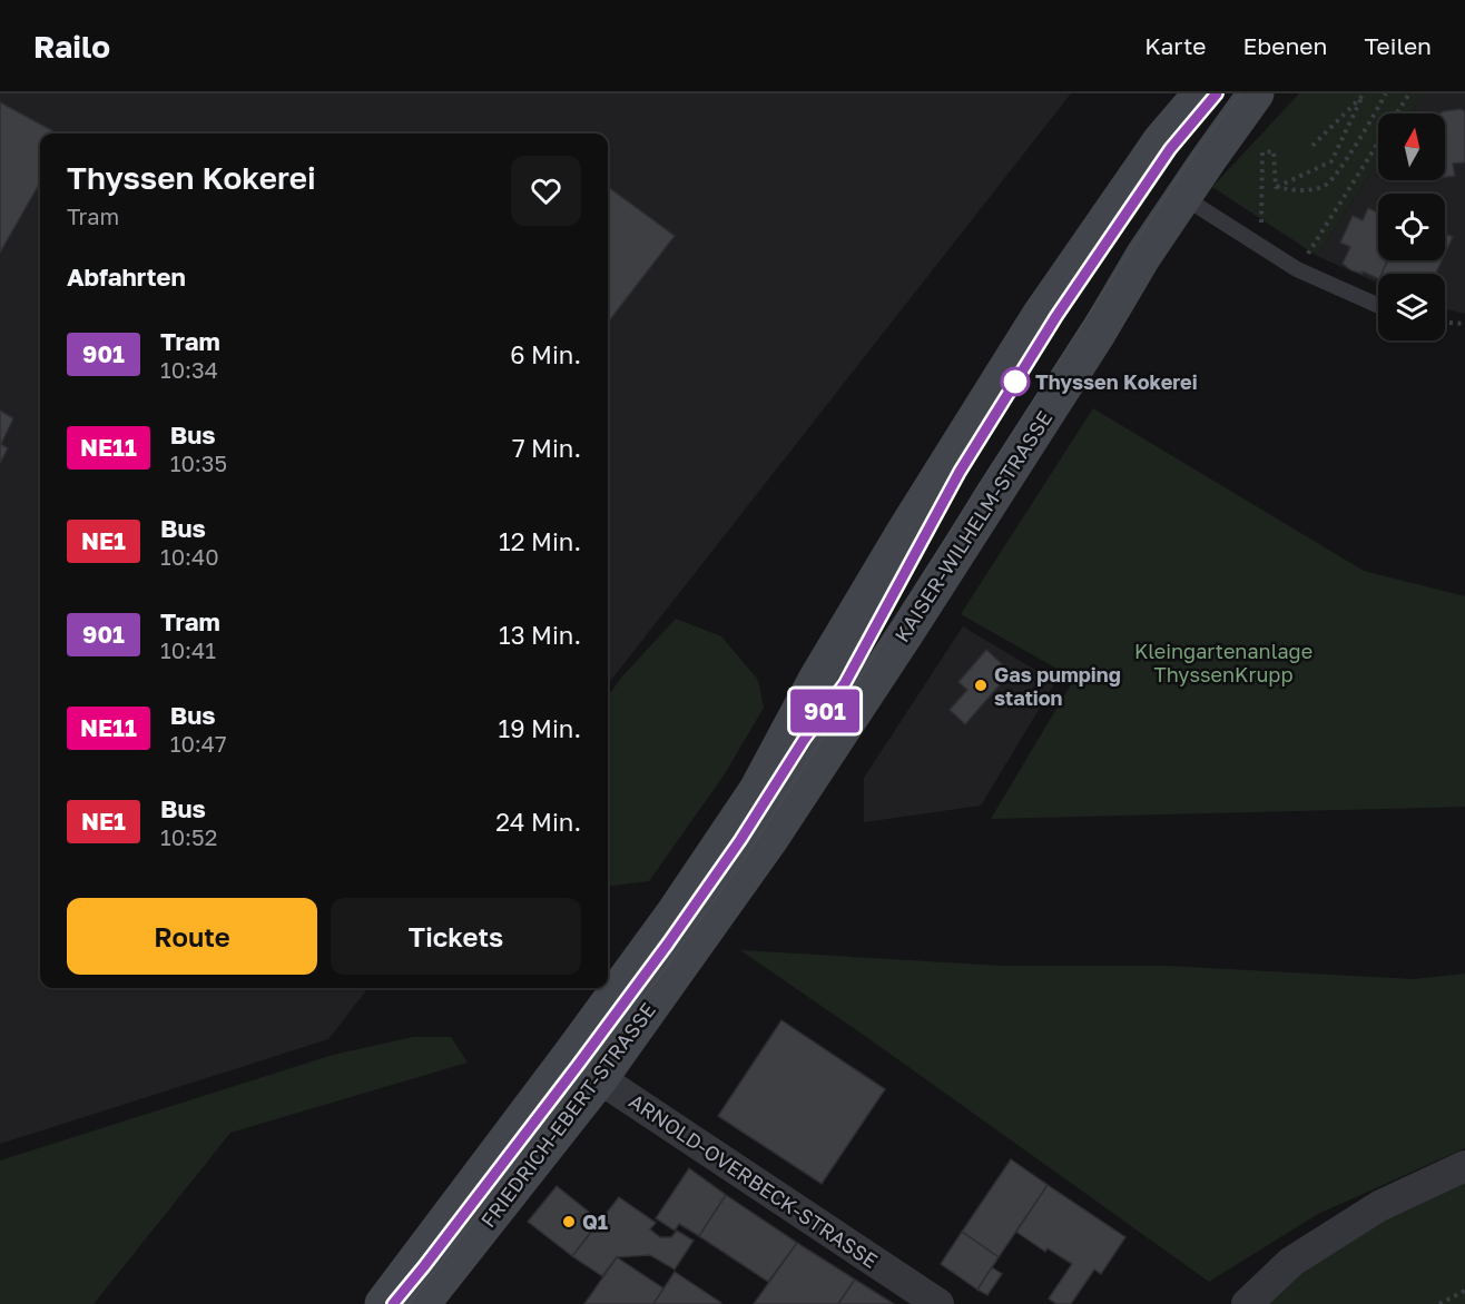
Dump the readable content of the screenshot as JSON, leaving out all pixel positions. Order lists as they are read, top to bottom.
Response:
{
  "streets": {
    "main road": ["KAISER-WILHELM-STRASSE", "FRIEDRICH-EBERT-STRASSE"],
    "street": ["ARNOLD-OVERBECK-STRASSE"]
  },
  "crossings": [
    ["KAISER-WILHELM-STRASSE", "FRIEDRICH-EBERT-STRASSE"],
    ["FRIEDRICH-EBERT-STRASSE", "ARNOLD-OVERBECK-STRASSE"]
  ],
  "parks": ["Kleingartenanlage ThyssenKrupp"],
  "places": ["Thyssen Kokerei", "Gas pumping station", "Q1"],
  "lines": ["tram line 901"],
  "north": "top",
  "page": {
    "header": "Railo",
    "nav": ["Karte", "Ebenen", "Teilen"],
    "on_map": "901",
    "heading": [
      ["Thyssen Kokerei", "Tram"],
      "Abfahrten"
    ],
    "list": [
      {
        "mark": "901",
        "name": "Tram",
        "note": "10:34",
        "value": "6 Min."
      },
      {
        "mark": "NE11",
        "name": "Bus",
        "note": "10:35",
        "value": "7 Min."
      },
      {
        "mark": "NE1",
        "name": "Bus",
        "note": "10:40",
        "value": "12 Min."
      },
      {
        "mark": "901",
        "name": "Tram",
        "note": "10:41",
        "value": "13 Min."
      },
      {
        "mark": "NE11",
        "name": "Bus",
        "note": "10:47",
        "value": "19 Min."
      },
      {
        "mark": "NE1",
        "name": "Bus",
        "note": "10:52",
        "value": "24 Min."
      }
    ],
    "buttons": ["Route", "Tickets"]
  }
}
